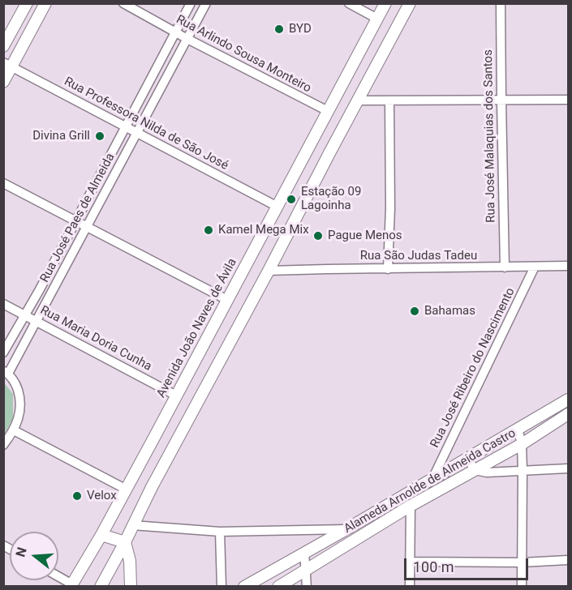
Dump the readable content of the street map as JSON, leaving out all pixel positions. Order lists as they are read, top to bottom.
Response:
{
  "streets": {
    "main road": ["Avenida João Naves de Ávila", "Alameda Arnolde de Almeida Castro"],
    "street": [
      "Rua Arlindo Sousa Monteiro",
      "Rua Professora Nilda de São José",
      "Rua José Malaquias dos Santos",
      "Rua José Paes de Almeida",
      "Rua São Judas Tadeu",
      "Rua Maria Doria Cunha",
      "Rua José Ribeiro do Nascimento"
    ]
  },
  "crossings": [
    ["Rua Arlindo Sousa Monteiro", "Rua José Paes de Almeida"],
    ["Rua Arlindo Sousa Monteiro", "Avenida João Naves de Ávila"],
    ["Rua Professora Nilda de São José", "Rua José Paes de Almeida"],
    ["Rua Professora Nilda de São José", "Avenida João Naves de Ávila"],
    ["Rua José Malaquias dos Santos", "Rua São Judas Tadeu"],
    ["Rua José Paes de Almeida", "Rua Maria Doria Cunha"],
    ["Rua São Judas Tadeu", "Rua José Ribeiro do Nascimento"],
    ["Avenida João Naves de Ávila", "Rua Maria Doria Cunha"],
    ["Rua José Ribeiro do Nascimento", "Alameda Arnolde de Almeida Castro"]
  ],
  "places": [
    "BYD",
    "Divina Grill",
    "Estação 09 Lagoinha",
    "Kamel Mega Mix",
    "Pague Menos",
    "Bahamas",
    "Velox"
  ],
  "scale_bar": "100 m",
  "north": "left"
}
